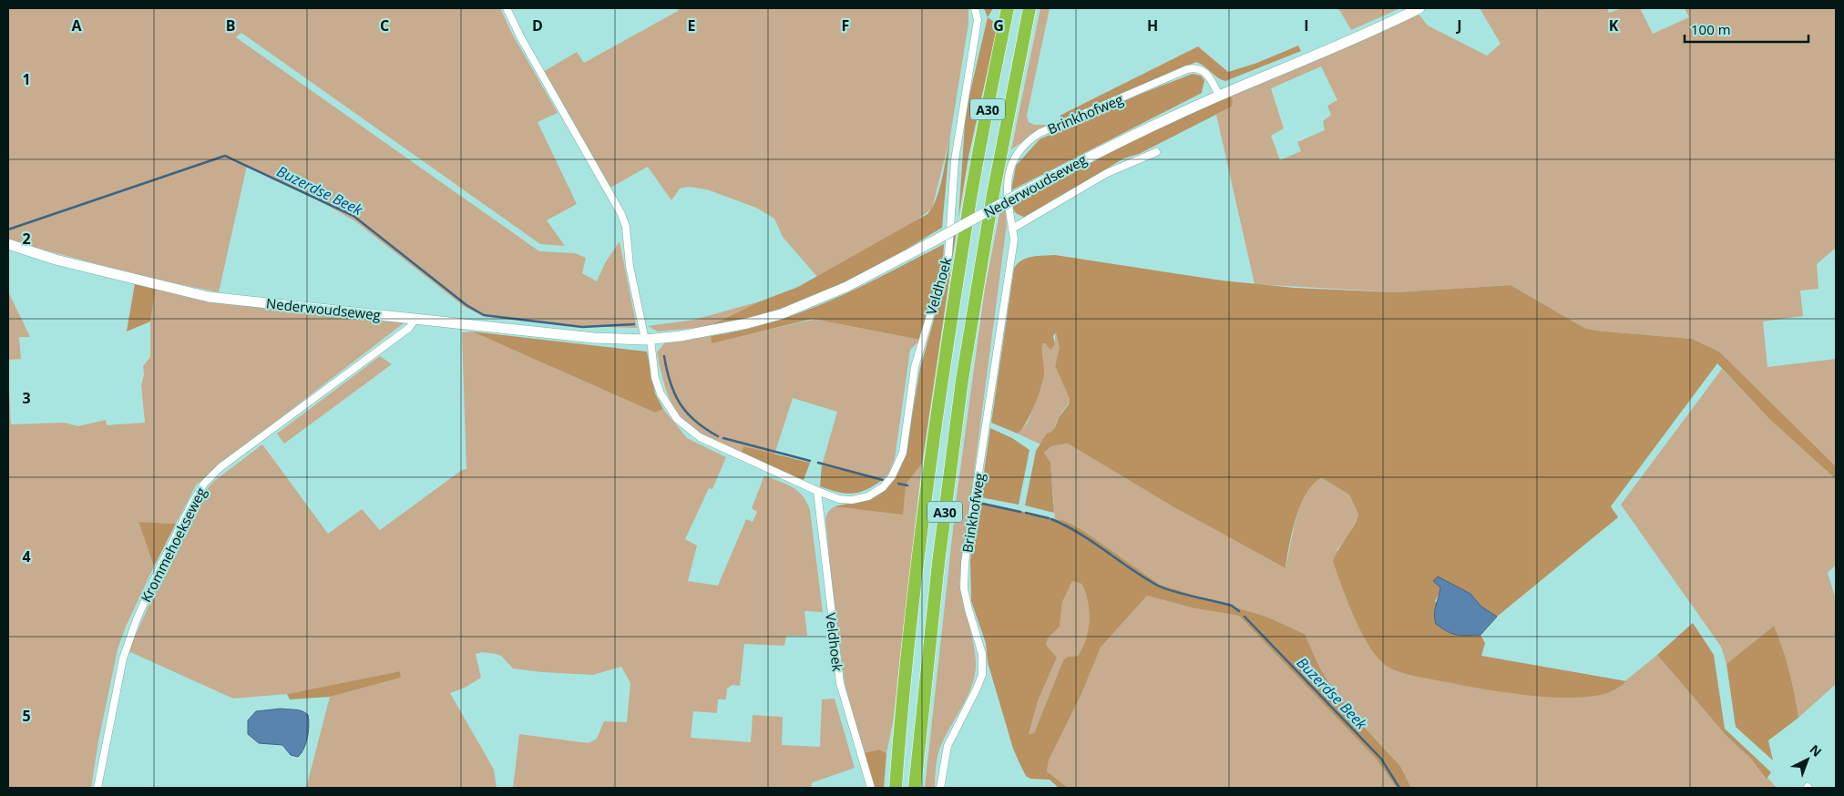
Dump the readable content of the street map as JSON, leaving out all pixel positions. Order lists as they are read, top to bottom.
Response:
{
  "streets": {
    "highway": ["A30"],
    "street": [
      "Brinkhofweg",
      "Nederwoudseweg",
      "Veldhoek",
      "Krommehoekseweg"
    ]
  },
  "crossings": [
    ["Brinkhofweg", "Nederwoudseweg"],
    ["Nederwoudseweg", "Veldhoek"],
    ["Nederwoudseweg", "Krommehoekseweg"]
  ],
  "water": ["Buzerdse Beek"],
  "scale_bar": "100 m",
  "north": "top right",
  "grid": {
    "columns": [
      "A",
      "B",
      "C",
      "D",
      "E",
      "F",
      "G",
      "H",
      "I",
      "J",
      "K"
    ],
    "rows": [
      "1",
      "2",
      "3",
      "4",
      "5"
    ]
  }
}
